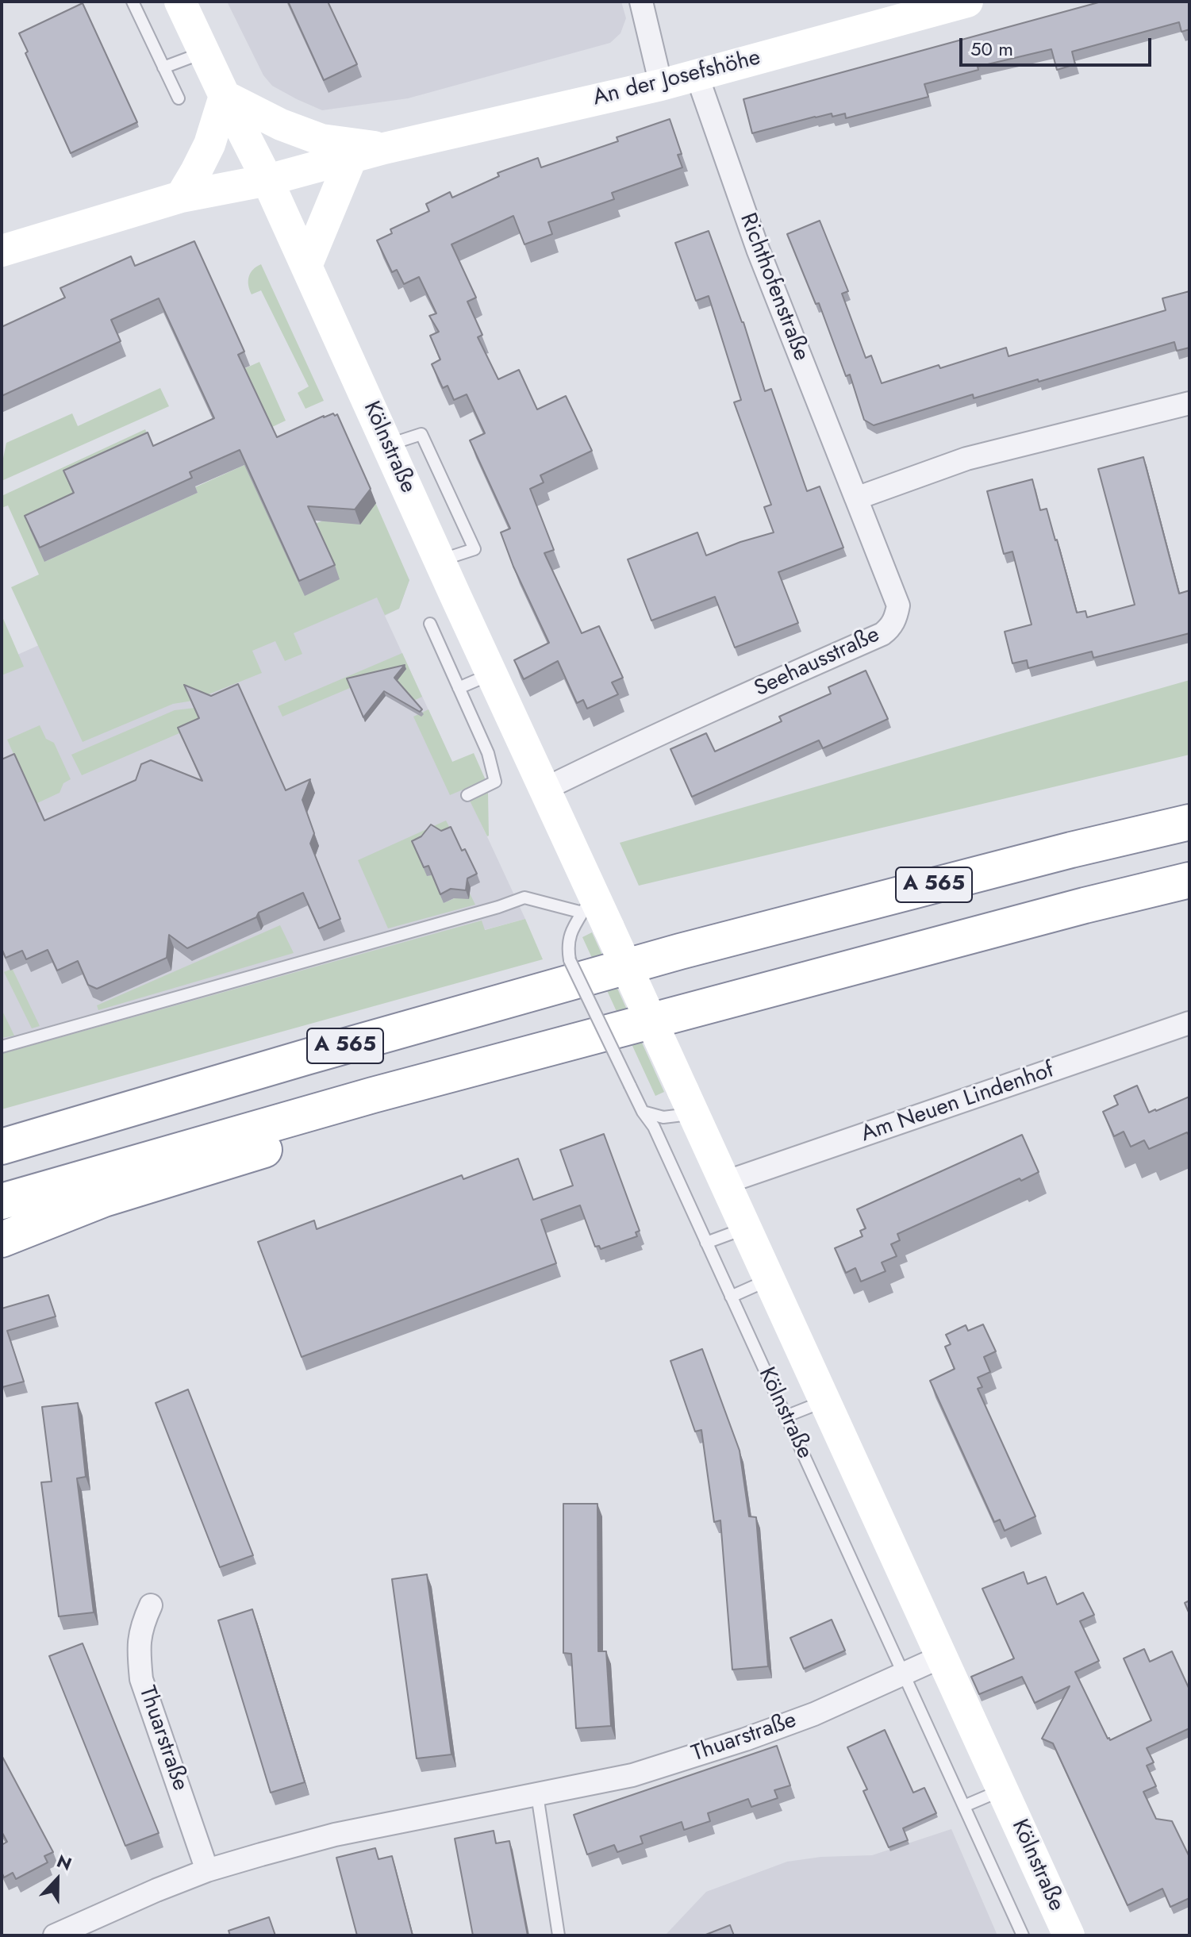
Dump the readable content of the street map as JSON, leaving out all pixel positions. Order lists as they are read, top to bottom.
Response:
{
  "streets": {
    "highway": ["A 565"],
    "main road": ["An der Josefshöhe", "Kölnstraße"],
    "street": [
      "Richthofenstraße",
      "Seehausstraße",
      "Am Neuen Lindenhof",
      "Thuarstraße"
    ]
  },
  "crossings": [
    ["An der Josefshöhe", "Richthofenstraße"],
    ["An der Josefshöhe", "Kölnstraße"],
    ["Richthofenstraße", "Seehausstraße"],
    ["Kölnstraße", "Seehausstraße"],
    ["Kölnstraße", "Am Neuen Lindenhof"],
    ["Kölnstraße", "Thuarstraße"]
  ],
  "scale_bar": "50 m",
  "north": "top"
}
